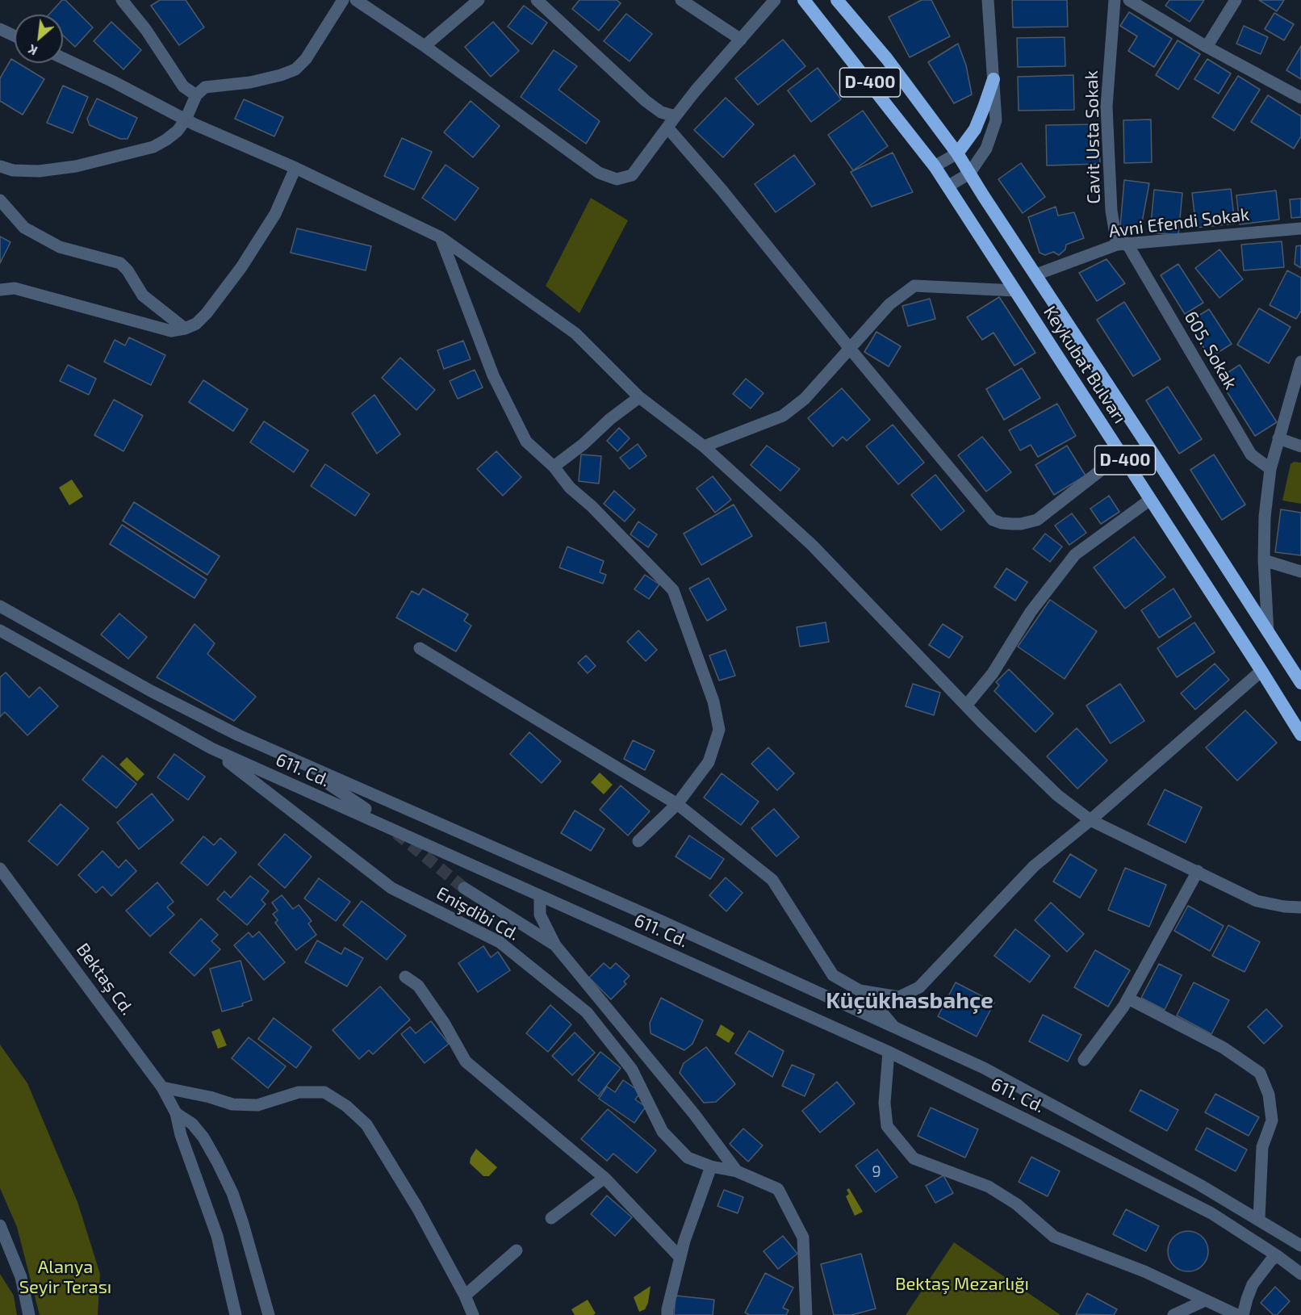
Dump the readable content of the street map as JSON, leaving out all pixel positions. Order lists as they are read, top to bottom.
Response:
{
  "streets": {
    "highway": ["D-400", "Keykubat Bulvarı"],
    "street": [
      "Cavit Usta Sokak",
      "Avni Efendi Sokak",
      "605. Sokak",
      "611. Cd.",
      "Enişdibi Cd.",
      "Bektaş Cd."
    ]
  },
  "crossings": [
    ["D-400", "Keykubat Bulvarı"],
    ["Cavit Usta Sokak", "Avni Efendi Sokak"],
    ["Cavit Usta Sokak", "605. Sokak"],
    ["Avni Efendi Sokak", "605. Sokak"],
    ["Avni Efendi Sokak", "Keykubat Bulvarı"],
    ["611. Cd.", "Enişdibi Cd."]
  ],
  "districts": ["Küçükhasbahçe"],
  "parks": ["Alanya Seyir Terası", "Bektaş Mezarlığı"],
  "house_numbers": ["9"],
  "north": "bottom left"
}
